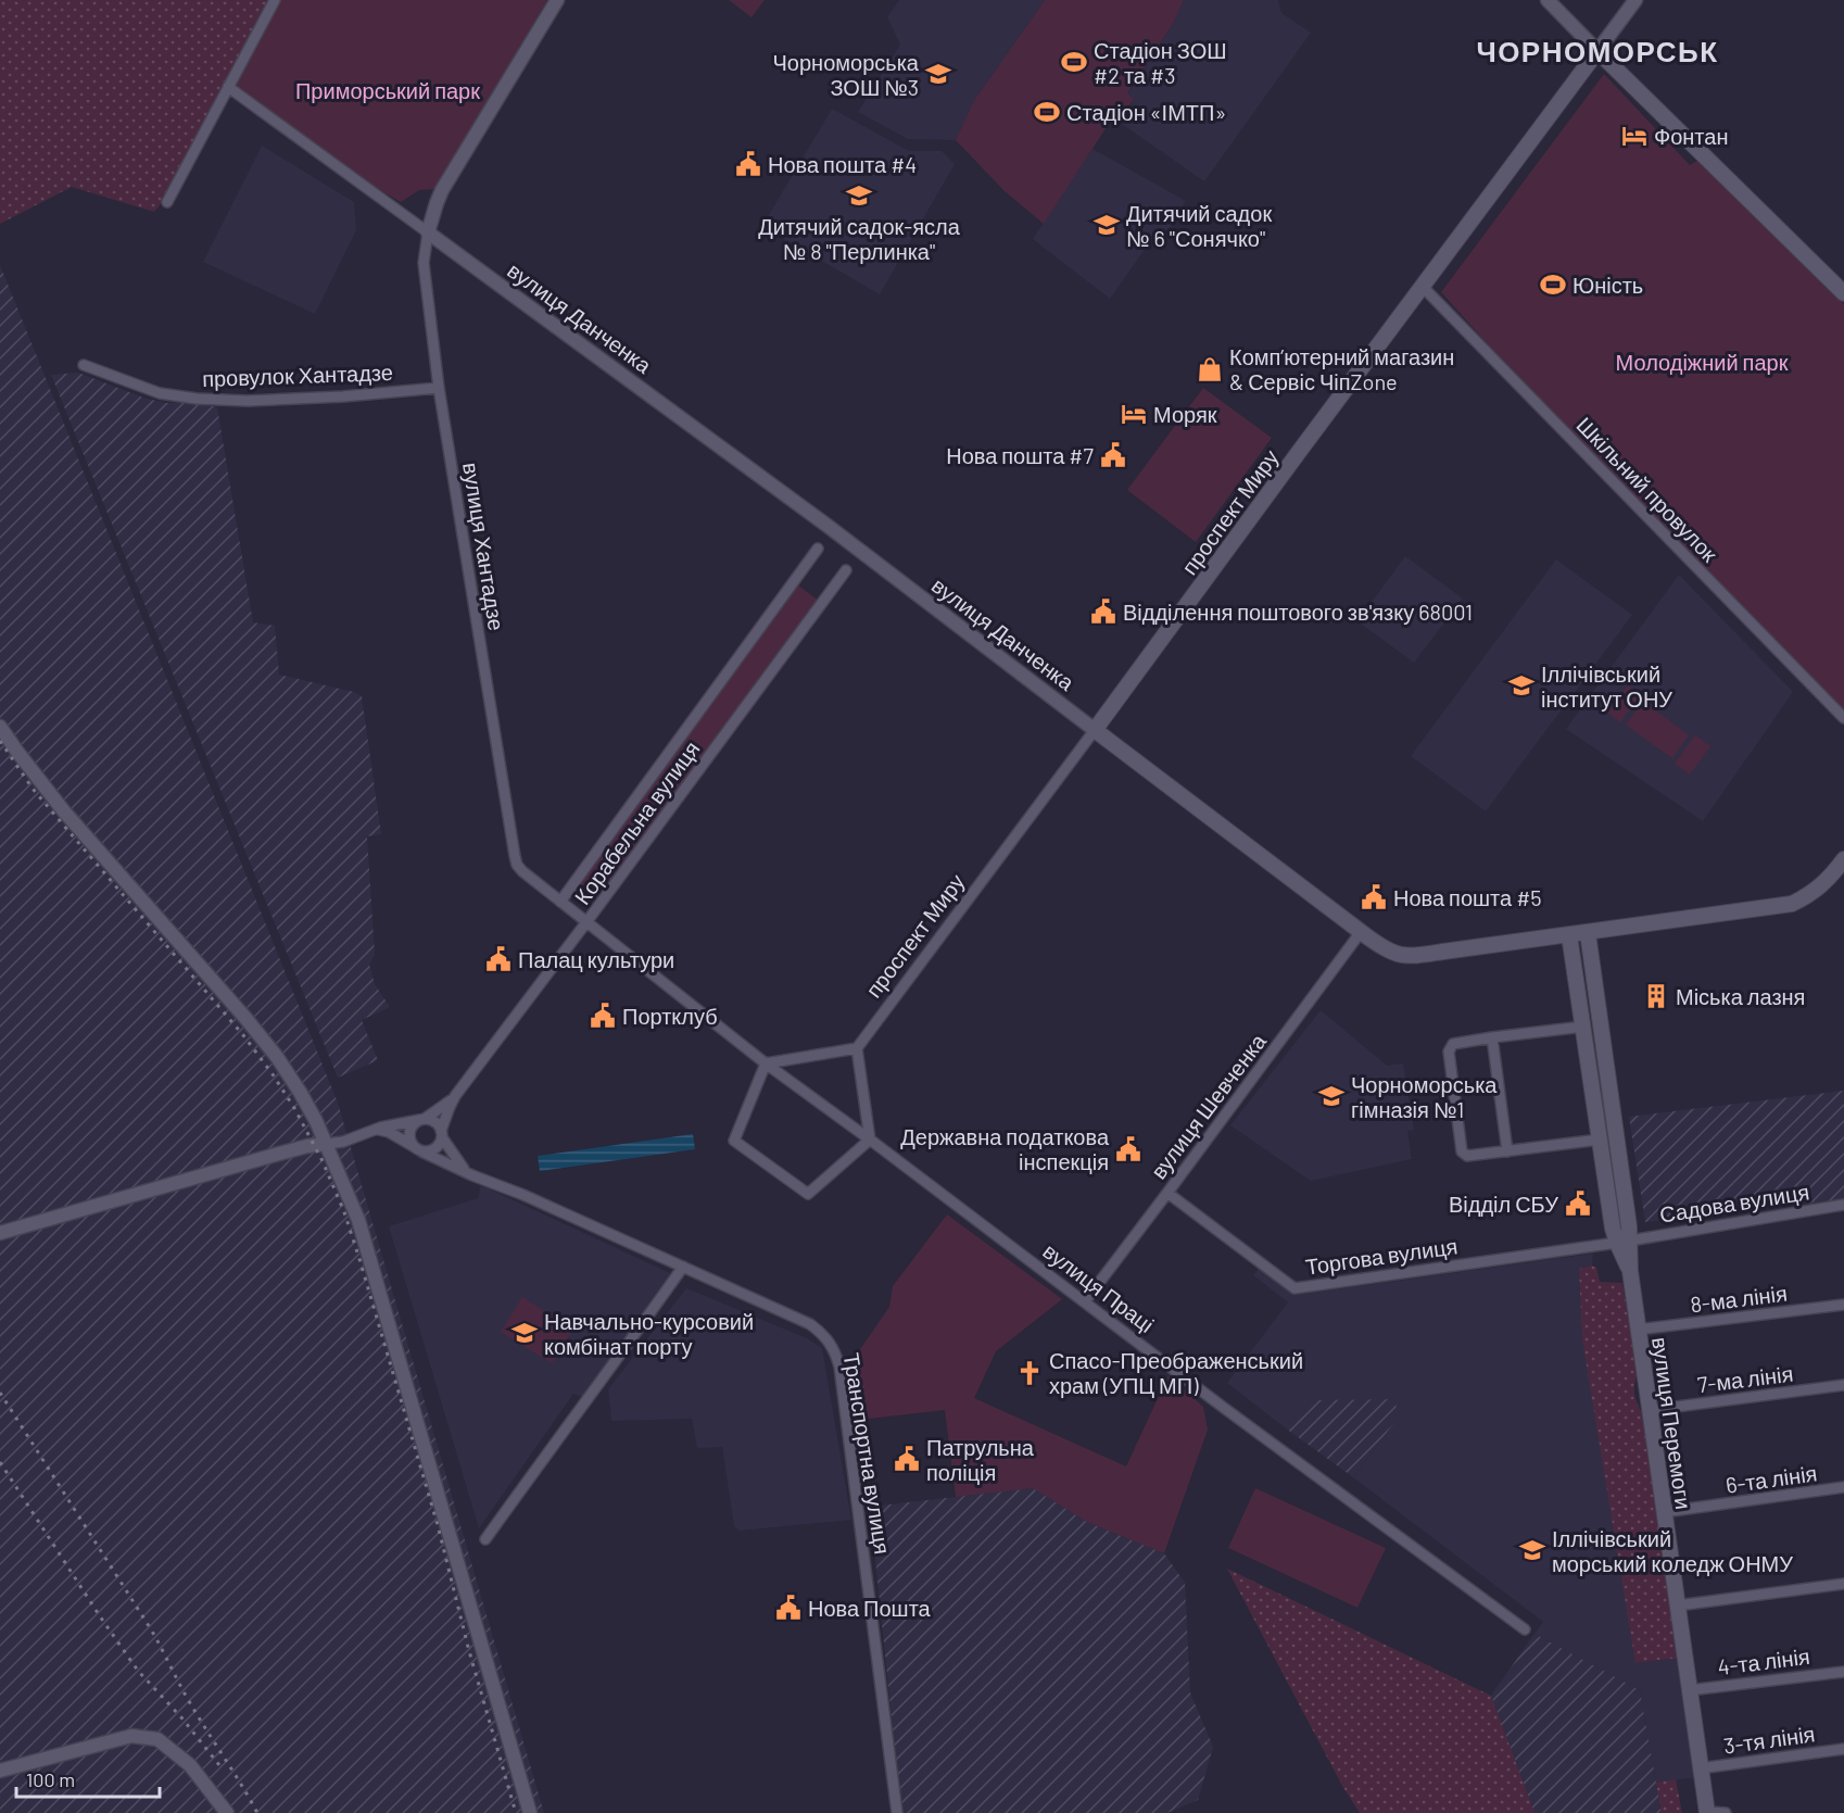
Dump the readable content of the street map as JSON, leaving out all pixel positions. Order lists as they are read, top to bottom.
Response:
{
  "streets": {
    "main road": ["вулиця Данченка", "проспект Миру", "вулиця Перемоги"],
    "street": [
      "провулок Хантадзе",
      "Шкільний провулок",
      "вулиця Хантадзе",
      "Корабельна вулиця",
      "вулиця Шевченка",
      "Садова вулиця",
      "Торгова вулиця",
      "вулиця Праці",
      "8-ма лінія",
      "7-ма лінія",
      "Транспортна вулиця",
      "6-та лінія",
      "4-та лінія",
      "3-тя лінія"
    ]
  },
  "crossings": [
    ["вулиця Данченка", "проспект Миру"],
    ["вулиця Данченка", "вулиця Хантадзе"],
    ["вулиця Данченка", "вулиця Шевченка"],
    ["вулиця Данченка", "вулиця Перемоги"],
    ["провулок Хантадзе", "вулиця Хантадзе"],
    ["Шкільний провулок", "проспект Миру"],
    ["вулиця Хантадзе", "Корабельна вулиця"],
    ["вулиця Шевченка", "Торгова вулиця"],
    ["вулиця Шевченка", "вулиця Праці"],
    ["Садова вулиця", "Торгова вулиця"],
    ["Садова вулиця", "вулиця Перемоги"],
    ["Торгова вулиця", "вулиця Перемоги"],
    ["8-ма лінія", "вулиця Перемоги"],
    ["7-ма лінія", "вулиця Перемоги"],
    ["вулиця Перемоги", "6-та лінія"],
    ["вулиця Перемоги", "4-та лінія"],
    ["вулиця Перемоги", "3-тя лінія"]
  ],
  "districts": ["ЧОРНОМОРСЬК"],
  "parks": ["Приморський парк", "Молодіжний парк"],
  "places": {
    "sports": ["Стадіон ЗОШ #2 та #3", "Стадіон «ІМТП»", "Юність"],
    "school or university": [
      "Чорноморська ЗОШ №3",
      "Дитячий садок-ясла № 8 \"Перлинка\"",
      "Дитячий садок № 6 \"Сонячко\"",
      "Іллічівський інститут ОНУ",
      "Чорноморська гімназія №1",
      "Навчально-курсовий комбінат порту",
      "Іллічівський морський коледж ОНМУ"
    ],
    "hotel": ["Фонтан", "Моряк"],
    "public building": [
      "Нова пошта #4",
      "Нова пошта #7",
      "Відділення поштового зв'язку 68001",
      "Нова пошта #5",
      "Палац культури",
      "Портклуб",
      "Державна податкова інспекція",
      "Відділ СБУ",
      "Патрульна поліція",
      "Нова Пошта"
    ],
    "shop": ["Комп’ютерний магазин & Сервіс ЧіпZone"],
    "building": ["Міська лазня"],
    "church": ["Спасо-Преображенський храм (УПЦ МП)"]
  },
  "scale_bar": "100 m"
}
